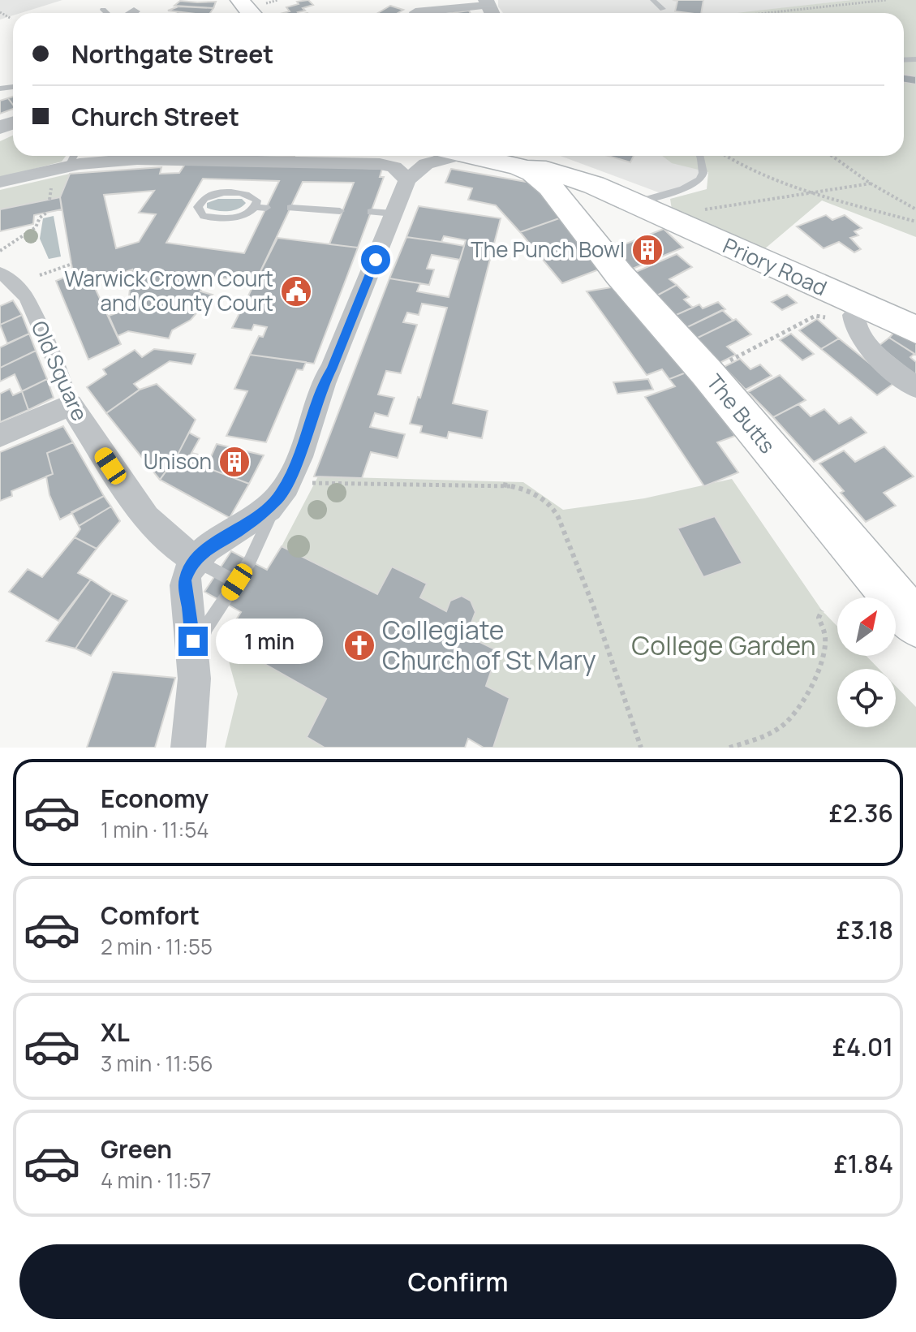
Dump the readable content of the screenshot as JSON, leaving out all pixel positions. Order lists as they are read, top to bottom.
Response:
{
  "streets": {
    "main road": ["Priory Road", "The Butts"],
    "street": ["Old Square"]
  },
  "parks": ["College Garden"],
  "places": {
    "building": ["The Punch Bowl", "Unison"],
    "public building": ["Warwick Crown Court and County Court"],
    "church": ["Collegiate Church of St Mary"]
  },
  "north": "top right",
  "page": {
    "banner": ["Northgate Street", "Church Street"],
    "bubble": "1 min",
    "list": [
      {
        "name": "Economy",
        "note": "1 min · 11:54",
        "value": "£2.36"
      },
      {
        "name": "Comfort",
        "note": "2 min · 11:55",
        "value": "£3.18"
      },
      {
        "name": "XL",
        "note": "3 min · 11:56",
        "value": "£4.01"
      },
      {
        "name": "Green",
        "note": "4 min · 11:57",
        "value": "£1.84"
      }
    ],
    "buttons": "Confirm"
  }
}
